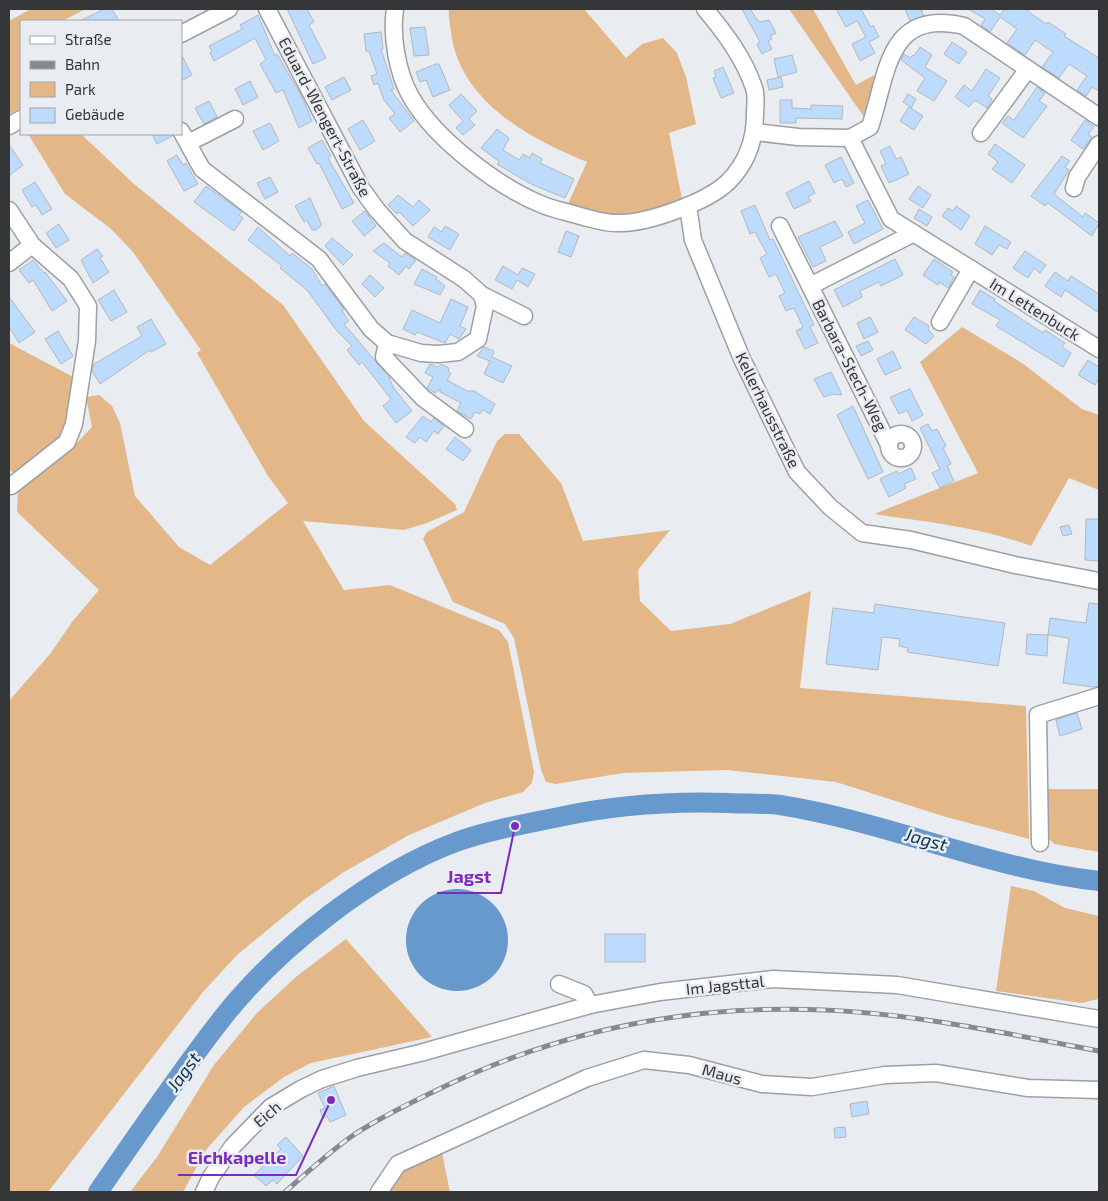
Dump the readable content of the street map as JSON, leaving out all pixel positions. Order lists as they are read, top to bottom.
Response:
{
  "streets": {
    "street": [
      "Eduard-Wengert-Straße",
      "Im Lettenbuck",
      "Barbara-Stech-Weg",
      "Kellerhausstraße",
      "Im Jagsttal",
      "Maus",
      "Eich"
    ]
  },
  "crossings": [
    ["Im Lettenbuck", "Barbara-Stech-Weg"],
    ["Im Jagsttal", "Eich"]
  ],
  "water": ["Jagst"],
  "places": ["Jagst", "Eichkapelle"],
  "legend": [
    "Straße",
    "Bahn",
    "Park",
    "Gebäude"
  ]
}
